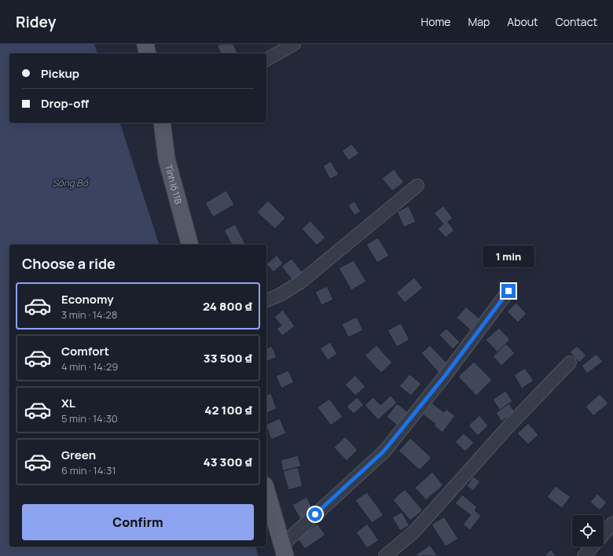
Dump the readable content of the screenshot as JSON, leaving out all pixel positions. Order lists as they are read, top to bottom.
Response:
{
  "streets": {
    "main road": ["Tỉnh lộ 11B"]
  },
  "water": ["Sông Bồ"],
  "page": {
    "header": "Ridey",
    "nav": [
      "Home",
      "Map",
      "About",
      "Contact"
    ],
    "banner": ["Pickup", "Drop-off"],
    "heading": "Choose a ride",
    "bubble": "1 min",
    "list": [
      {
        "name": "Economy",
        "note": "3 min · 14:28",
        "value": "24 800 ₫"
      },
      {
        "name": "Comfort",
        "note": "4 min · 14:29",
        "value": "33 500 ₫"
      },
      {
        "name": "XL",
        "note": "5 min · 14:30",
        "value": "42 100 ₫"
      },
      {
        "name": "Green",
        "note": "6 min · 14:31",
        "value": "43 300 ₫"
      }
    ],
    "buttons": "Confirm"
  }
}
